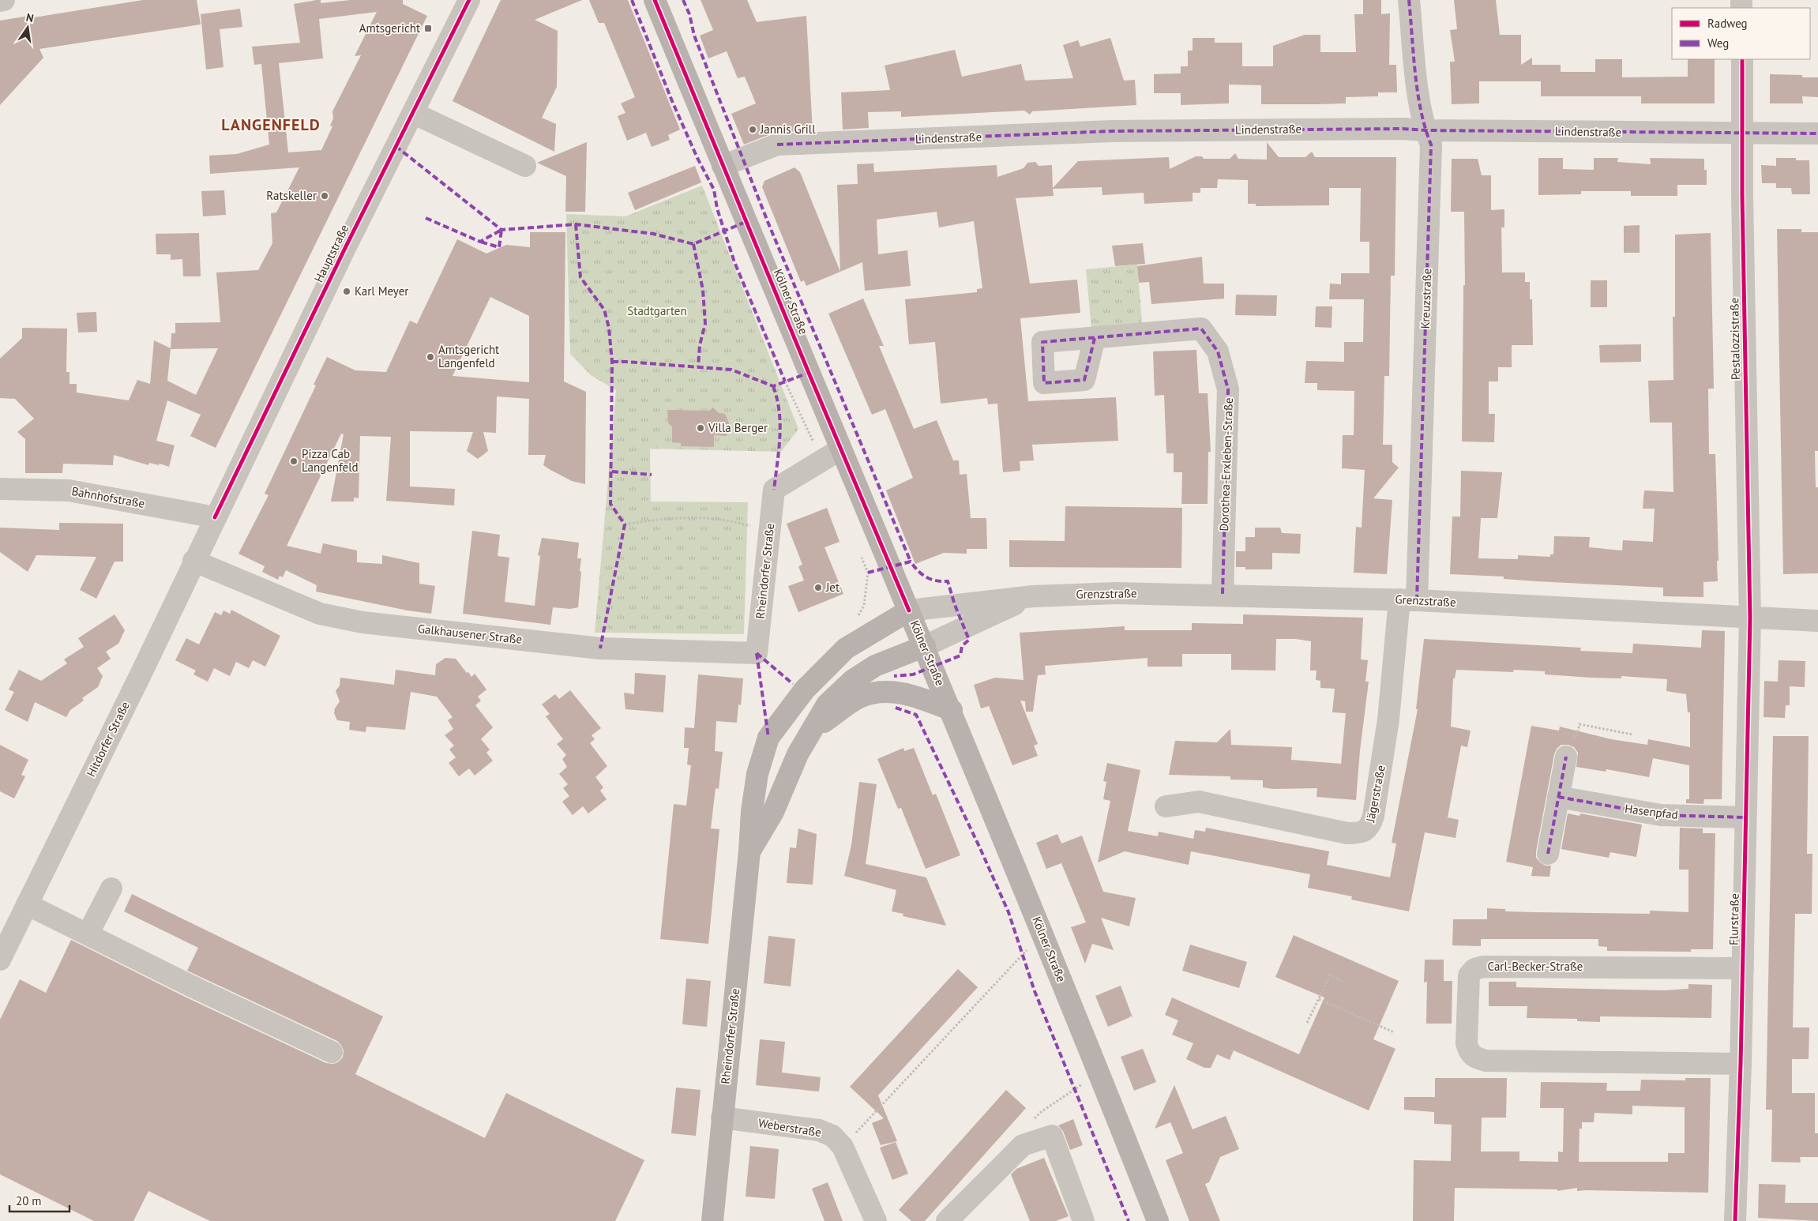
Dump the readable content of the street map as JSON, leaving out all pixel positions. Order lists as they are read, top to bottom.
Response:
{
  "streets": {
    "main road": ["Kölner Straße", "Rheindorfer Straße"],
    "street": [
      "Lindenstraße",
      "Hauptstraße",
      "Kreuzstraße",
      "Pestalozzistraße",
      "Dorothea-Erxleben-Straße",
      "Bahnhofstraße",
      "Grenzstraße",
      "Galkhausener Straße",
      "Hitdorfer Straße",
      "Jägerstraße",
      "Hasenpfad",
      "Flurstraße",
      "Carl-Becker-Straße",
      "Weberstraße"
    ]
  },
  "crossings": [
    ["Lindenstraße", "Kreuzstraße"],
    ["Lindenstraße", "Kölner Straße"],
    ["Lindenstraße", "Pestalozzistraße"],
    ["Hauptstraße", "Bahnhofstraße"],
    ["Hauptstraße", "Hitdorfer Straße"],
    ["Kreuzstraße", "Grenzstraße"],
    ["Kreuzstraße", "Jägerstraße"],
    ["Kölner Straße", "Rheindorfer Straße"],
    ["Kölner Straße", "Grenzstraße"],
    ["Pestalozzistraße", "Grenzstraße"],
    ["Pestalozzistraße", "Flurstraße"],
    ["Dorothea-Erxleben-Straße", "Grenzstraße"],
    ["Bahnhofstraße", "Hitdorfer Straße"],
    ["Rheindorfer Straße", "Grenzstraße"],
    ["Rheindorfer Straße", "Galkhausener Straße"],
    ["Rheindorfer Straße", "Weberstraße"],
    ["Grenzstraße", "Jägerstraße"],
    ["Grenzstraße", "Flurstraße"],
    ["Galkhausener Straße", "Hitdorfer Straße"],
    ["Hasenpfad", "Flurstraße"],
    ["Flurstraße", "Carl-Becker-Straße"]
  ],
  "districts": ["LANGENFELD"],
  "parks": ["Stadtgarten"],
  "places": {
    "transit": ["Amtsgericht"],
    "other": [
      "Jannis Grill",
      "Ratskeller",
      "Karl Meyer",
      "Amtsgericht Langenfeld",
      "Villa Berger",
      "Pizza Cab Langenfeld",
      "Jet"
    ]
  },
  "legend": ["Radweg", "Weg"],
  "scale_bar": "20 m",
  "north": "top"
}
